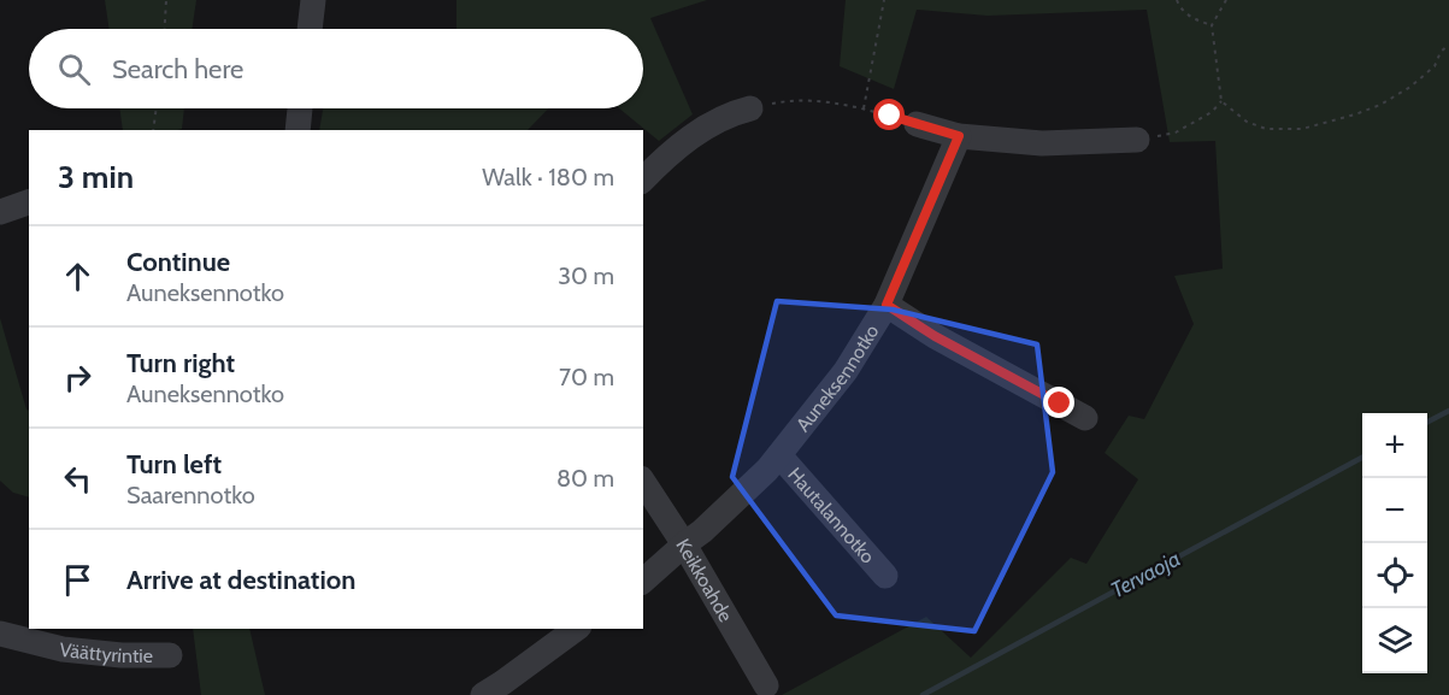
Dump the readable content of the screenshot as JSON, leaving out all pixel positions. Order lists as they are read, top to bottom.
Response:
{
  "streets": {
    "street": [
      "Auneksennotko",
      "Hautalannotko",
      "Keikkoahde",
      "Väättyrintie"
    ]
  },
  "crossings": [
    ["Auneksennotko", "Hautalannotko"],
    ["Auneksennotko", "Keikkoahde"]
  ],
  "water": ["Tervaoja"],
  "page": {
    "search": "Search here",
    "heading": ["3 min", "Walk · 180 m"],
    "list": [
      ["Continue", "Auneksennotko", "30 m"],
      ["Turn right", "Auneksennotko", "70 m"],
      ["Turn left", "Saarennotko", "80 m"],
      "Arrive at destination"
    ],
    "map_buttons": ["+", "−"]
  }
}
